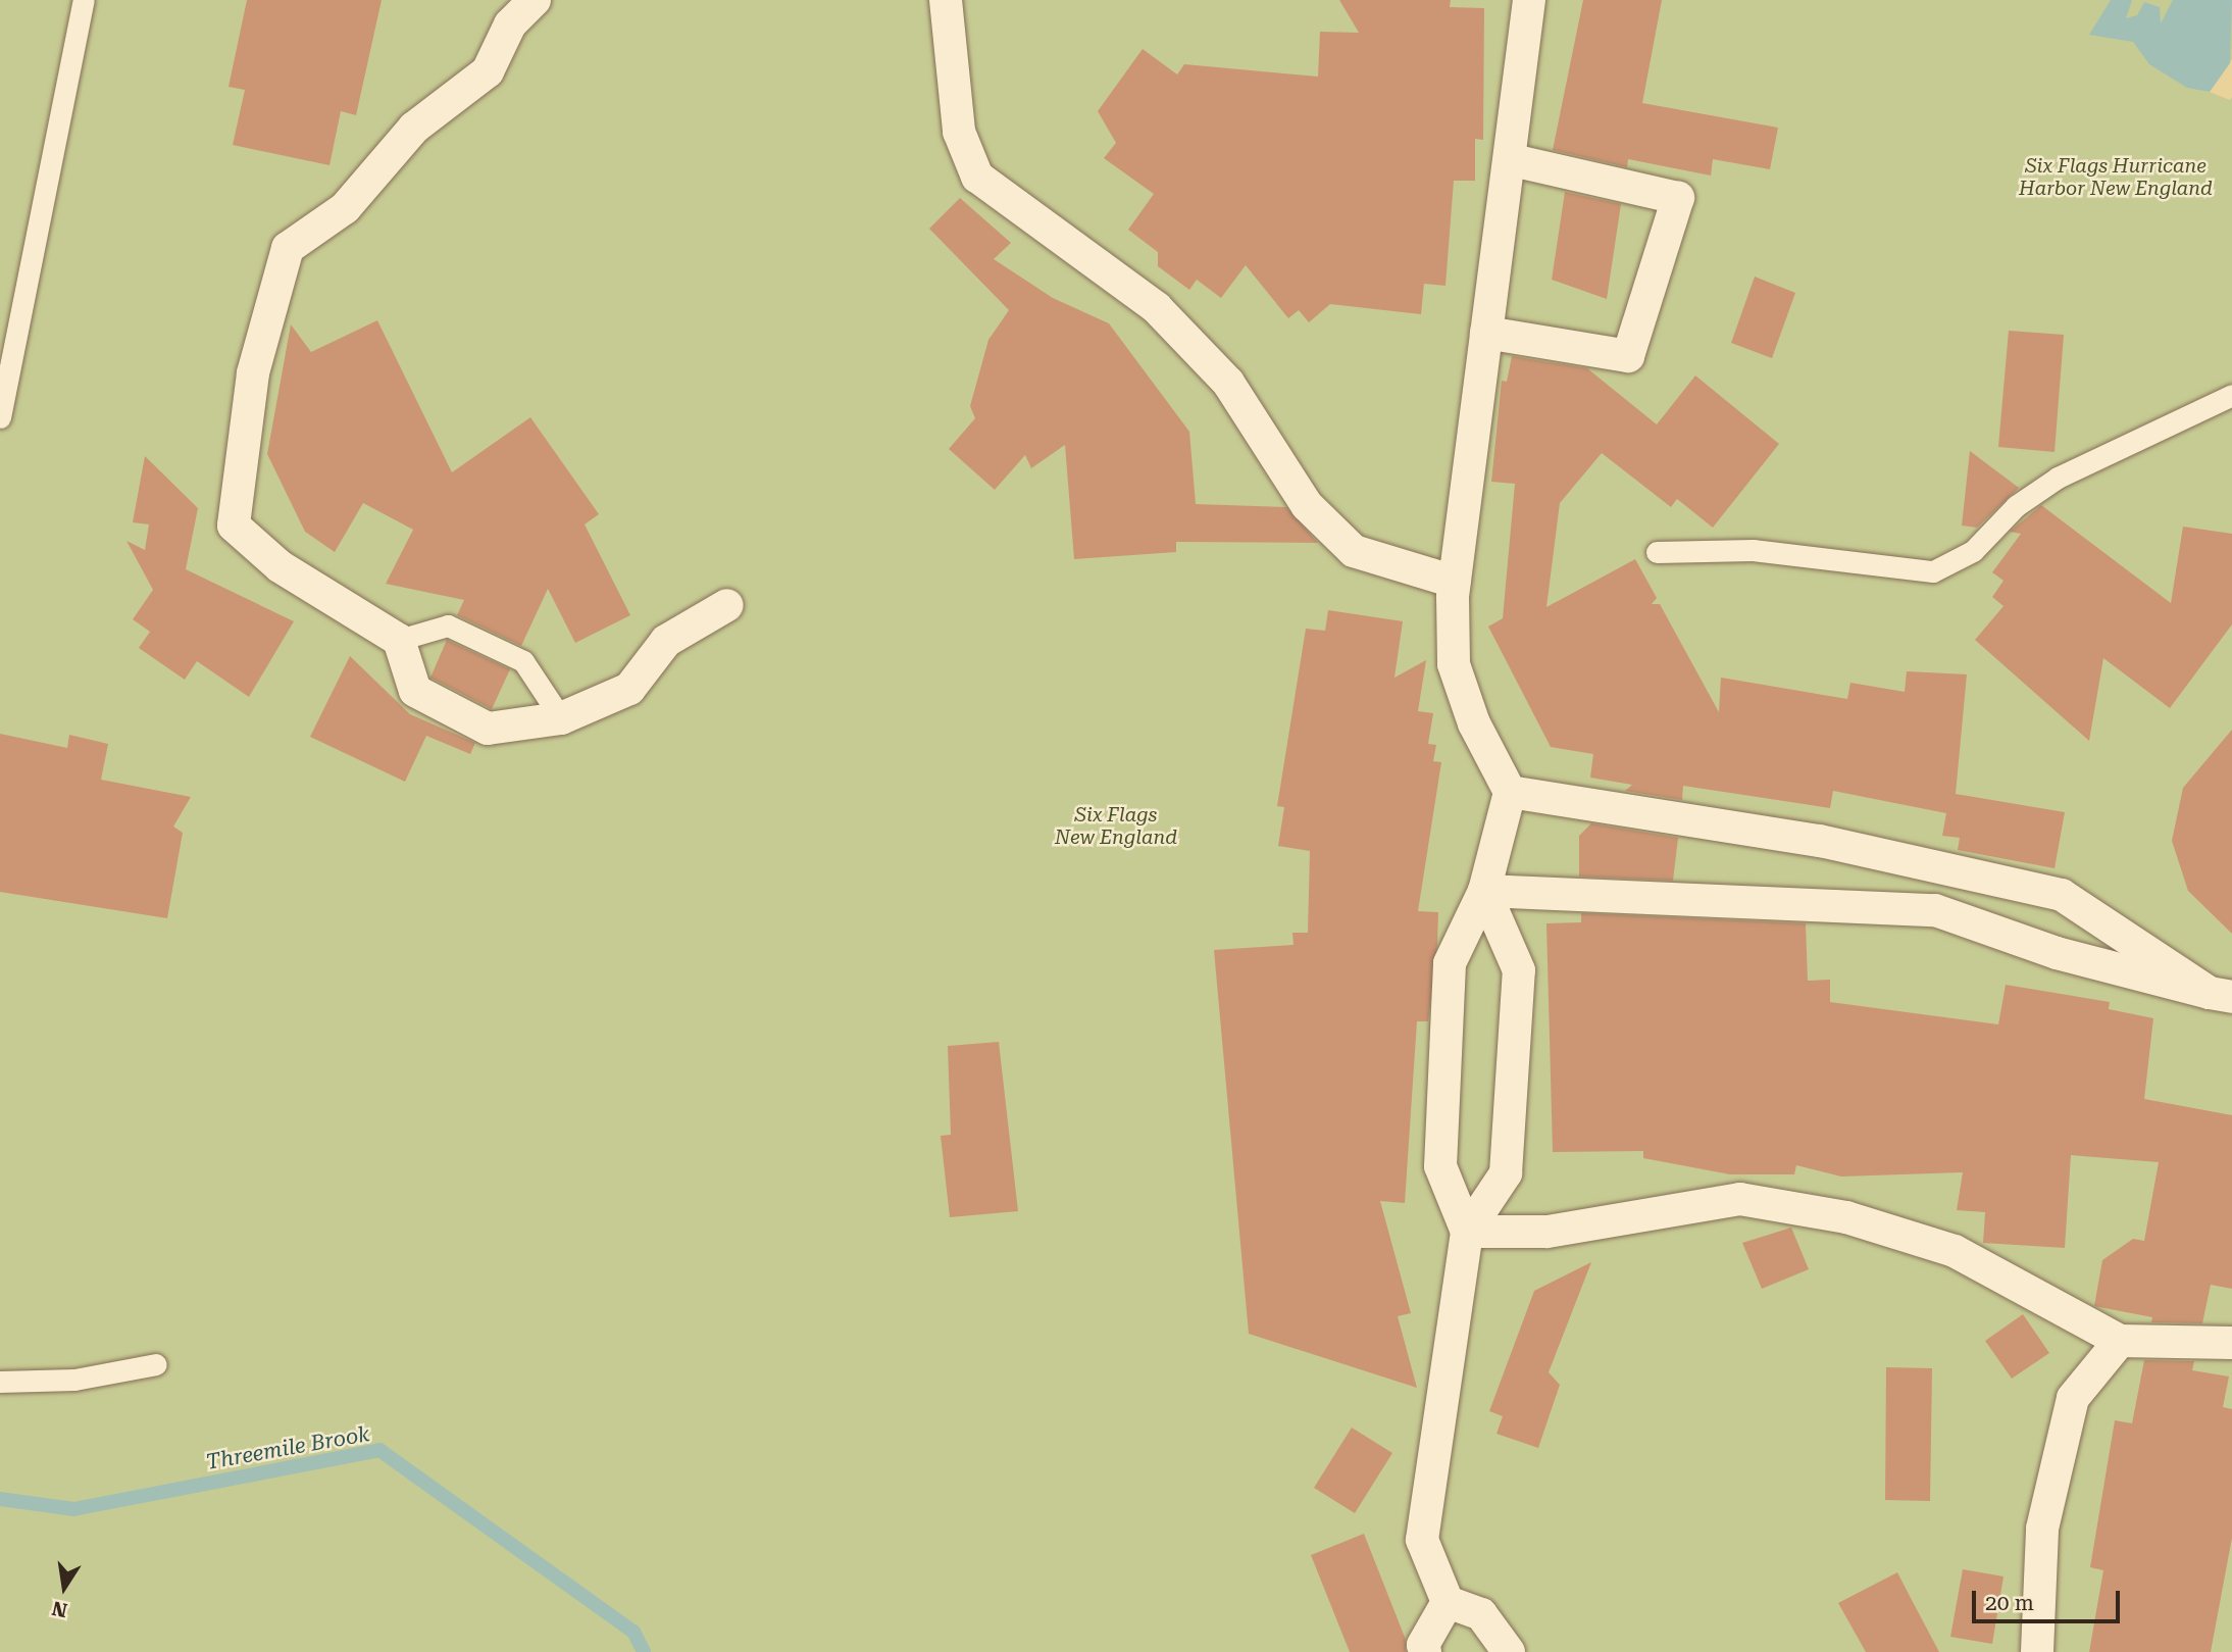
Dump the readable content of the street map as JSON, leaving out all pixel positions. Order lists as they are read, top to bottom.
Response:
{
  "water": ["Threemile Brook"],
  "parks": ["Six Flags Hurricane Harbor New England", "Six Flags New England"],
  "scale_bar": "20 m",
  "north": "bottom"
}
